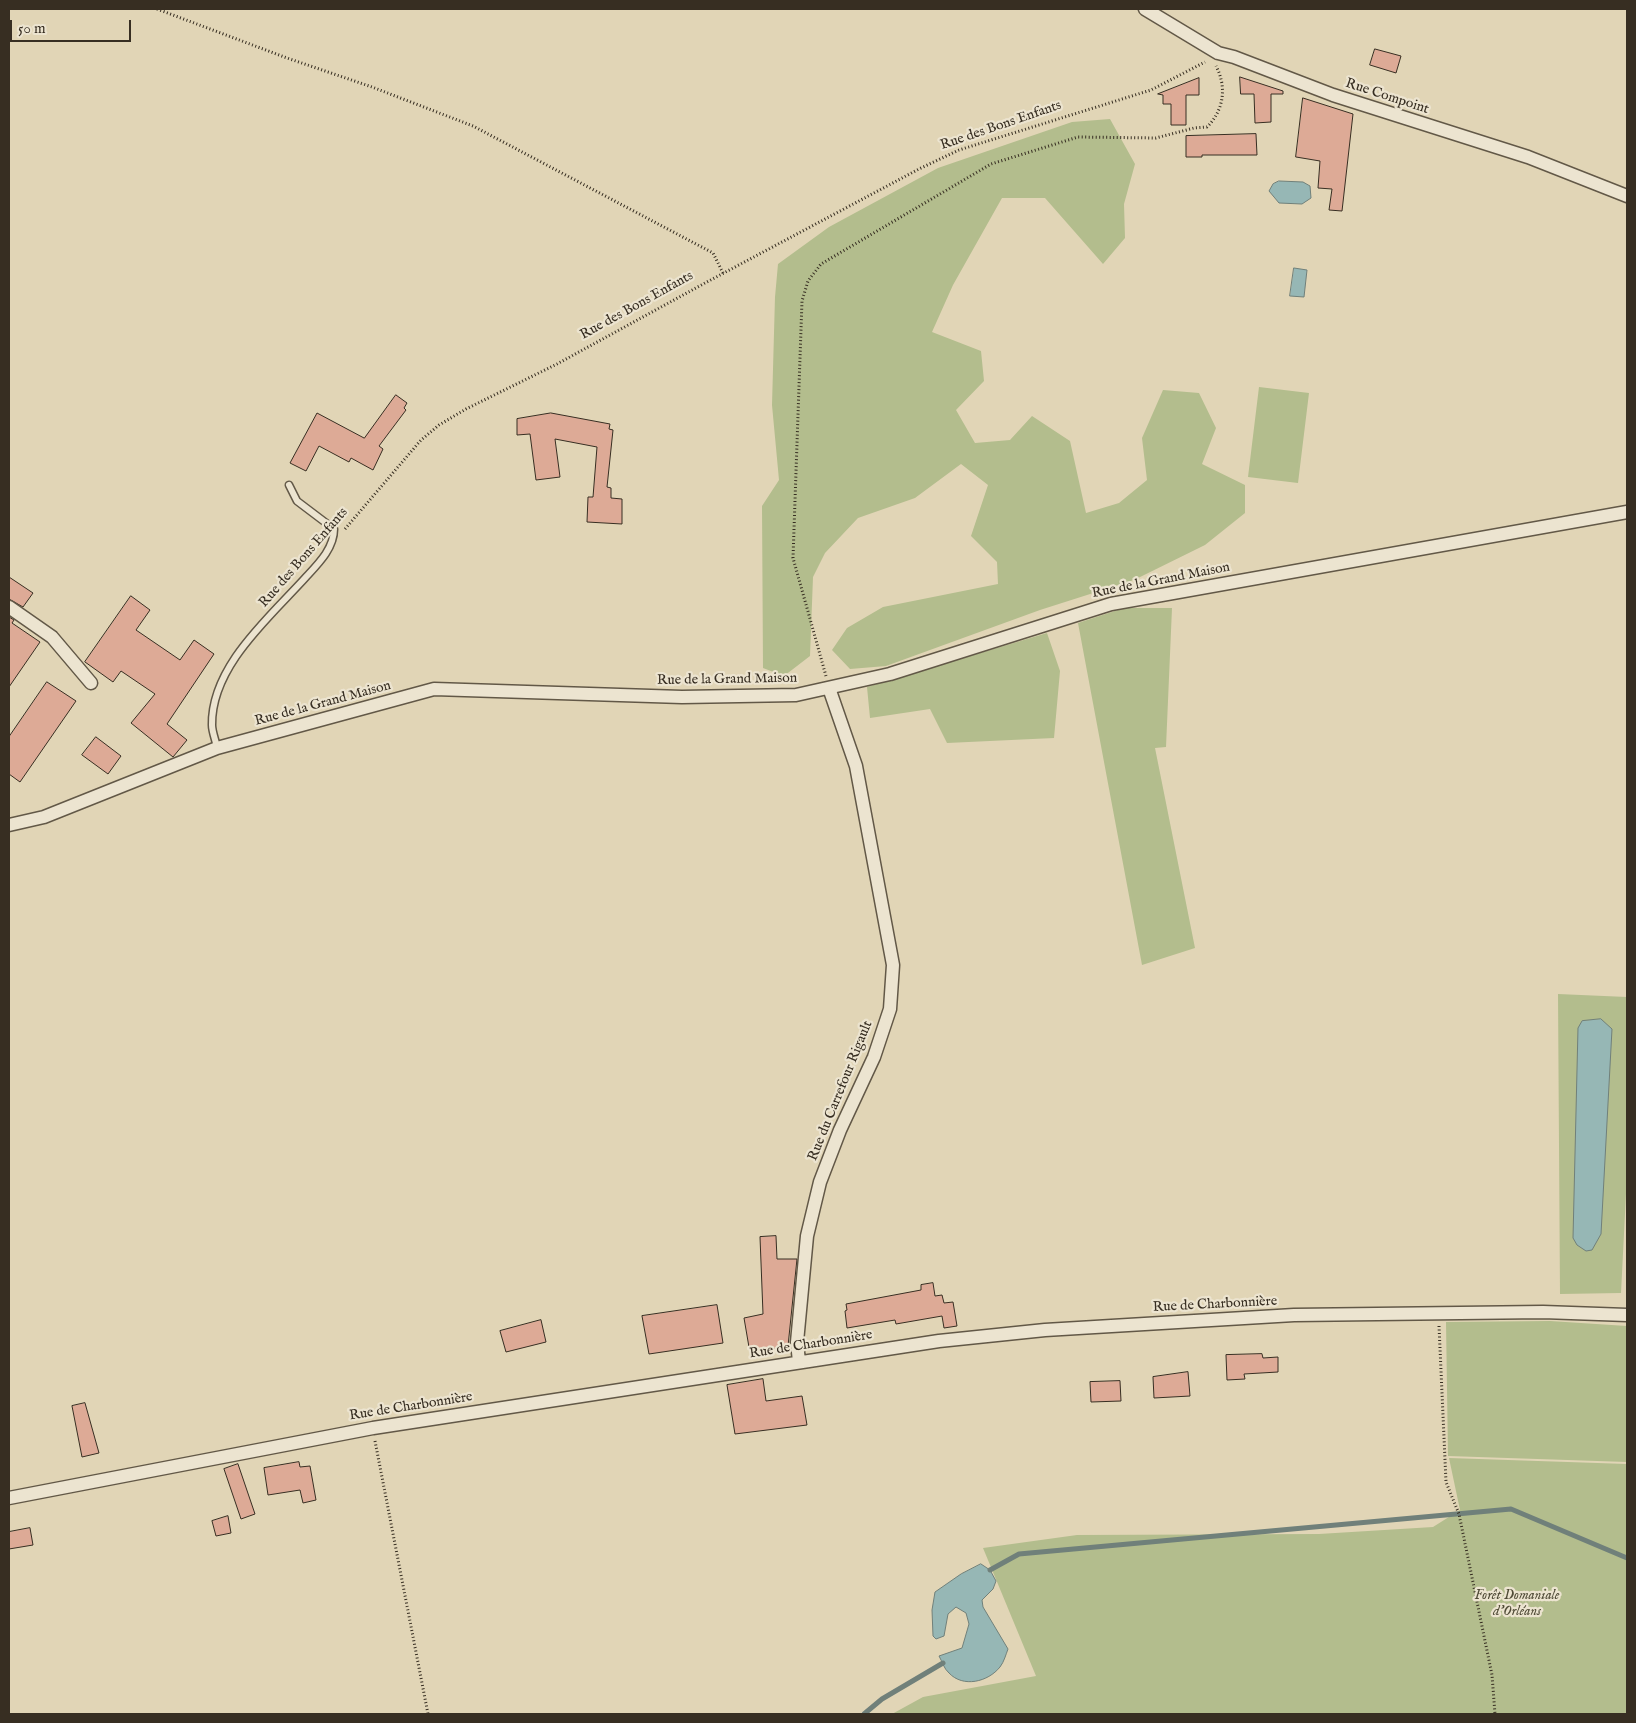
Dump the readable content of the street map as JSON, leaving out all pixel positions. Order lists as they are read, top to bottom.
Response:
{
  "streets": {
    "street": [
      "Rue Compoint",
      "Rue de la Grand Maison",
      "Rue du Carrefour Rigault",
      "Rue de Charbonnière"
    ],
    "lane": ["Rue des Bons Enfants"]
  },
  "crossings": [
    ["Rue des Bons Enfants", "Rue de la Grand Maison"],
    ["Rue de la Grand Maison", "Rue du Carrefour Rigault"],
    ["Rue du Carrefour Rigault", "Rue de Charbonnière"]
  ],
  "parks": ["Forêt Domaniale d'Orléans"],
  "scale_bar": "50 m"
}
